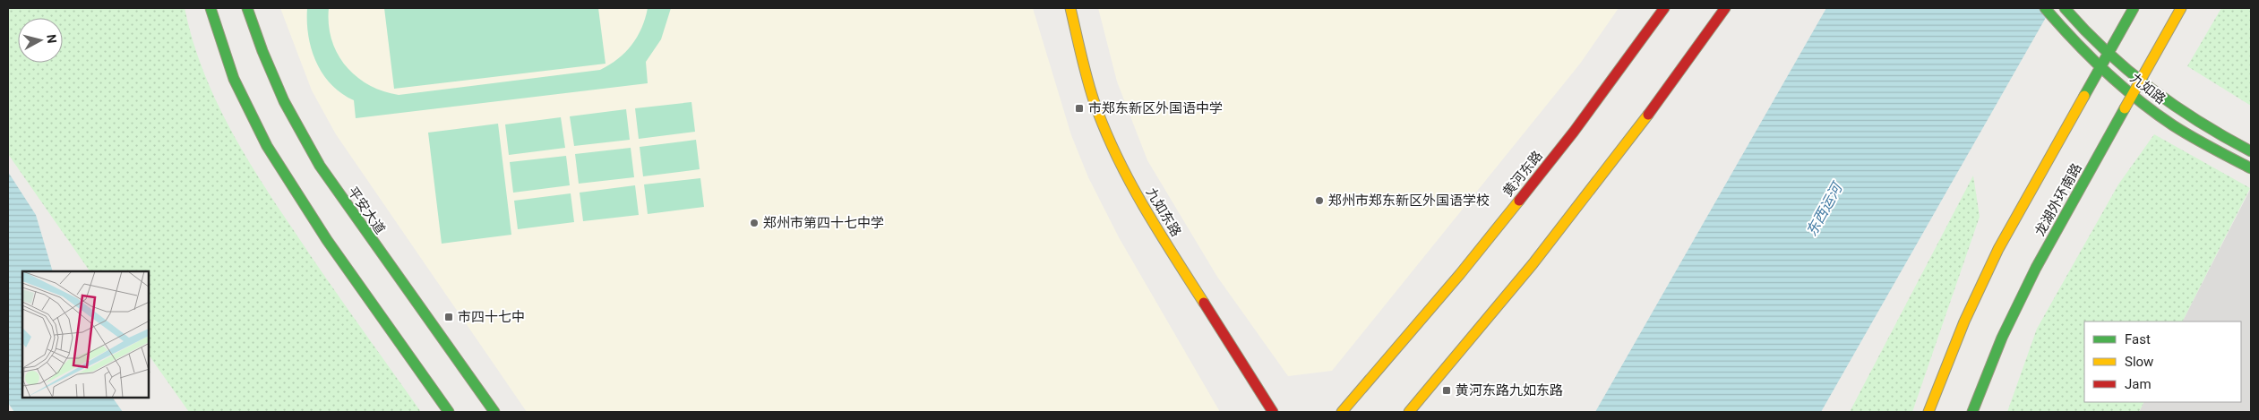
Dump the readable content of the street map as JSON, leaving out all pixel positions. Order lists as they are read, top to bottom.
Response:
{
  "streets": {
    "main road": [
      "九如路",
      "黄河东路",
      "龙湖外环南路",
      "平安大道",
      "九如东路"
    ]
  },
  "crossings": [
    ["九如路", "龙湖外环南路"]
  ],
  "water": ["东西运河"],
  "places": {
    "transit": ["市郑东新区外国语中学", "市四十七中", "黄河东路九如东路"],
    "other": ["郑州市郑东新区外国语学校", "郑州市第四十七中学"]
  },
  "legend": ["Fast", "Slow", "Jam"],
  "north": "right"
}
